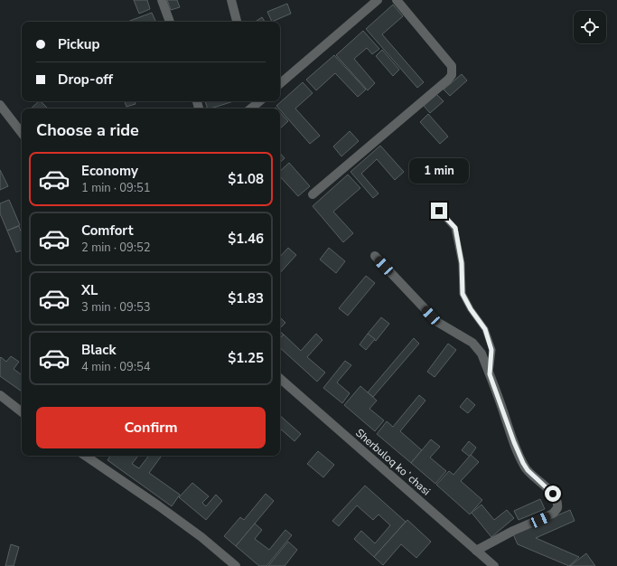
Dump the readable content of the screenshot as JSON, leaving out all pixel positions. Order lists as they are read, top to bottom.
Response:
{
  "streets": {
    "street": ["Sherbuloq koʻchasi"]
  },
  "page": {
    "banner": ["Pickup", "Drop-off"],
    "heading": "Choose a ride",
    "list": [
      {
        "name": "Economy",
        "note": "1 min · 09:51",
        "value": "$1.08"
      },
      {
        "name": "Comfort",
        "note": "2 min · 09:52",
        "value": "$1.46"
      },
      {
        "name": "XL",
        "note": "3 min · 09:53",
        "value": "$1.83"
      },
      {
        "name": "Black",
        "note": "4 min · 09:54",
        "value": "$1.25"
      }
    ],
    "bubble": "1 min",
    "buttons": "Confirm"
  }
}
